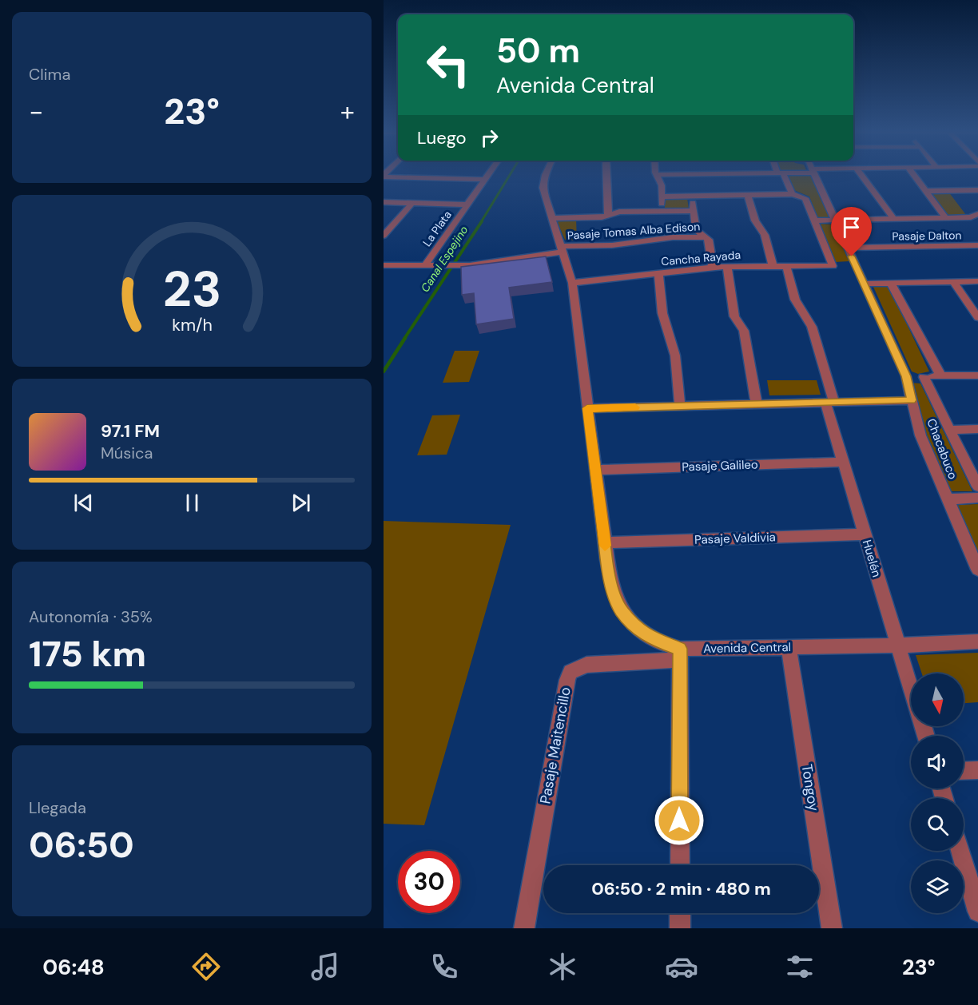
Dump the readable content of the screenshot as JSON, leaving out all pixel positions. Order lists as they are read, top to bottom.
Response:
{
  "streets": {
    "street": [
      "La Plata",
      "Pasaje Tomas Alba Edison",
      "Pasaje Dalton",
      "Cancha Rayada",
      "Chacabuco",
      "Pasaje Galileo",
      "Pasaje Valdivia",
      "Huelén",
      "Avenida Central",
      "Pasaje Maitencillo",
      "Tongoy"
    ]
  },
  "crossings": [
    ["La Plata", "Pasaje Tomas Alba Edison"],
    ["Pasaje Tomas Alba Edison", "Avenida Central"],
    ["Pasaje Dalton", "Chacabuco"],
    ["Cancha Rayada", "Huelén"],
    ["Cancha Rayada", "Avenida Central"],
    ["Pasaje Galileo", "Huelén"],
    ["Pasaje Galileo", "Avenida Central"],
    ["Pasaje Valdivia", "Huelén"],
    ["Pasaje Valdivia", "Avenida Central"],
    ["Huelén", "Avenida Central"],
    ["Avenida Central", "Pasaje Maitencillo"],
    ["Avenida Central", "Tongoy"]
  ],
  "water": ["Canal Espejino"],
  "north": "bottom",
  "page": {
    "tile": [
      "Clima",
      ["Autonomía · 35%", "175 km"],
      ["Llegada", "06:50"]
    ],
    "turn": ["50 m", "Avenida Central"],
    "heat": ["−", "23°", "+"],
    "then": "Luego",
    "song": ["97.1 FM", "Música"],
    "limit": "30",
    "trip": "06:50 · 2 min · 480 m",
    "tabs": ["06:48", "23°"],
    "gauge": ["23", "km/h"]
  }
}
